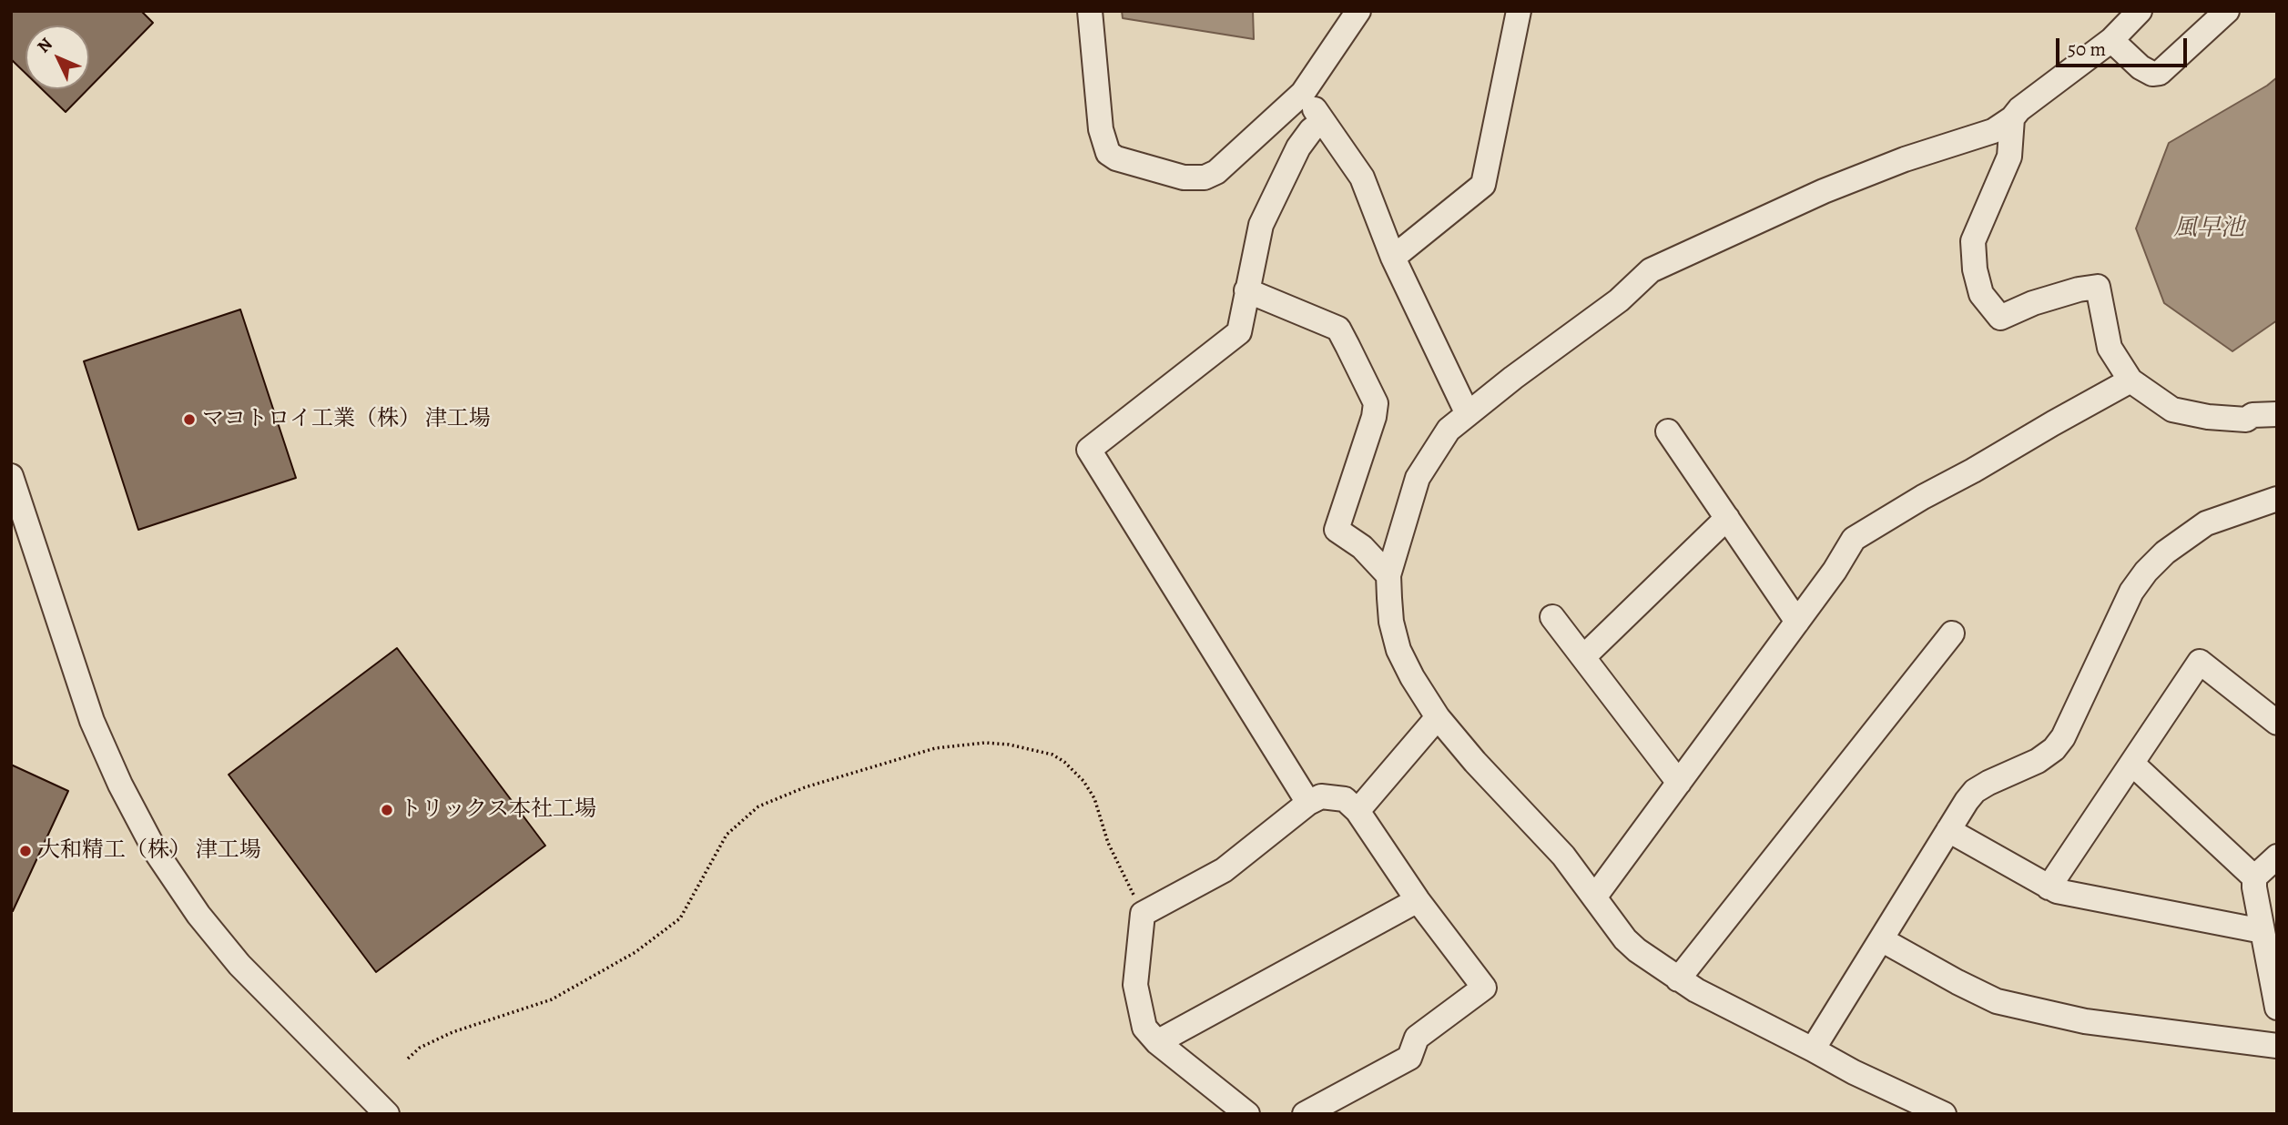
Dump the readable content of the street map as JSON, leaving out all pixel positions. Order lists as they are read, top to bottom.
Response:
{
  "water": ["風早池"],
  "places": ["マコトロイ工業（株） 津工場", "トリックス本社工場", "大和精工（株） 津工場"],
  "scale_bar": "50 m",
  "north": "top left"
}
